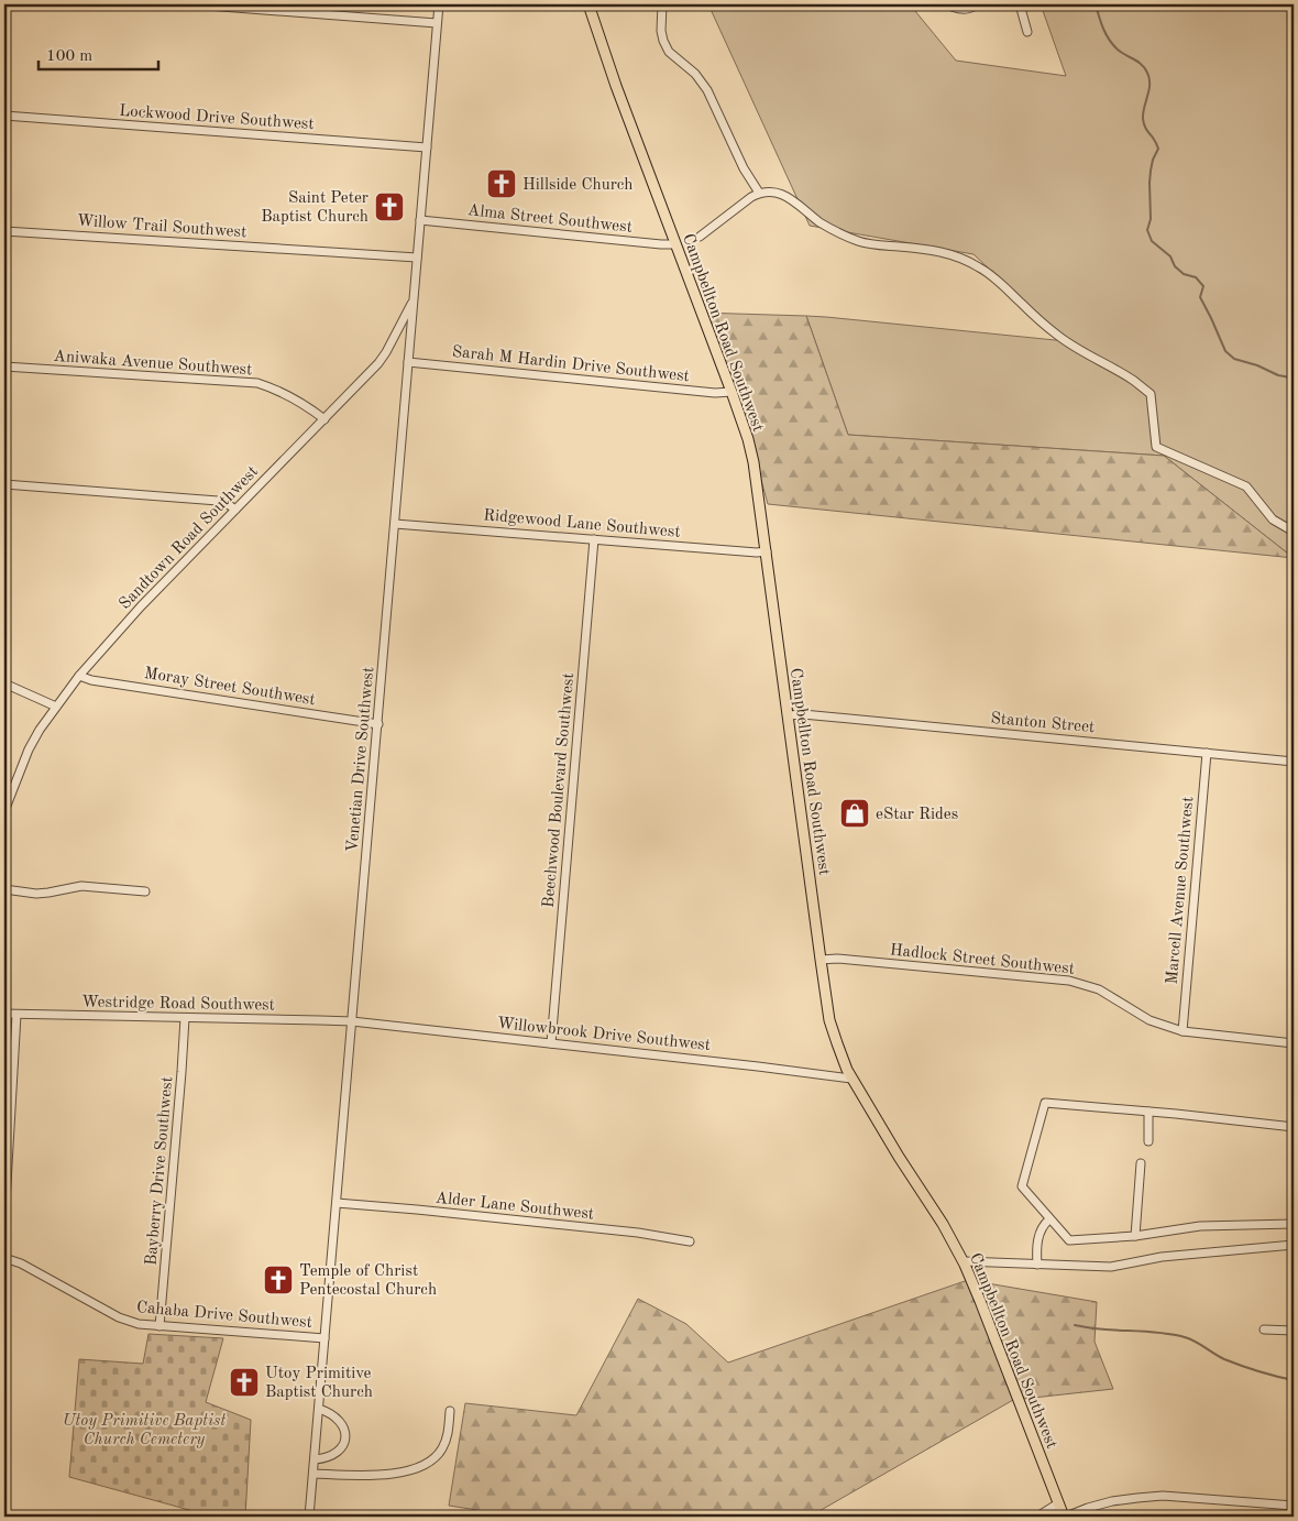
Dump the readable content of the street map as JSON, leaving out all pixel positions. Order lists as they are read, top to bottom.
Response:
{
  "streets": {
    "main road": ["Campbellton Road Southwest"],
    "street": [
      "Lockwood Drive Southwest",
      "Alma Street Southwest",
      "Willow Trail Southwest",
      "Aniwaka Avenue Southwest",
      "Sarah M Hardin Drive Southwest",
      "Ridgewood Lane Southwest",
      "Sandtown Road Southwest",
      "Moray Street Southwest",
      "Stanton Street",
      "Venetian Drive Southwest",
      "Beechwood Boulevard Southwest",
      "Marcell Avenue Southwest",
      "Hadlock Street Southwest",
      "Westridge Road Southwest",
      "Willowbrook Drive Southwest",
      "Bayberry Drive Southwest",
      "Alder Lane Southwest",
      "Cahaba Drive Southwest"
    ]
  },
  "crossings": [
    ["Lockwood Drive Southwest", "Venetian Drive Southwest"],
    ["Alma Street Southwest", "Campbellton Road Southwest"],
    ["Alma Street Southwest", "Venetian Drive Southwest"],
    ["Willow Trail Southwest", "Venetian Drive Southwest"],
    ["Campbellton Road Southwest", "Sarah M Hardin Drive Southwest"],
    ["Campbellton Road Southwest", "Ridgewood Lane Southwest"],
    ["Campbellton Road Southwest", "Stanton Street"],
    ["Campbellton Road Southwest", "Hadlock Street Southwest"],
    ["Campbellton Road Southwest", "Willowbrook Drive Southwest"],
    ["Aniwaka Avenue Southwest", "Sandtown Road Southwest"],
    ["Sarah M Hardin Drive Southwest", "Venetian Drive Southwest"],
    ["Ridgewood Lane Southwest", "Venetian Drive Southwest"],
    ["Ridgewood Lane Southwest", "Beechwood Boulevard Southwest"],
    ["Sandtown Road Southwest", "Moray Street Southwest"],
    ["Sandtown Road Southwest", "Venetian Drive Southwest"],
    ["Moray Street Southwest", "Venetian Drive Southwest"],
    ["Stanton Street", "Marcell Avenue Southwest"],
    ["Venetian Drive Southwest", "Westridge Road Southwest"],
    ["Venetian Drive Southwest", "Willowbrook Drive Southwest"],
    ["Venetian Drive Southwest", "Alder Lane Southwest"],
    ["Venetian Drive Southwest", "Cahaba Drive Southwest"],
    ["Beechwood Boulevard Southwest", "Willowbrook Drive Southwest"],
    ["Marcell Avenue Southwest", "Hadlock Street Southwest"],
    ["Westridge Road Southwest", "Willowbrook Drive Southwest"],
    ["Westridge Road Southwest", "Bayberry Drive Southwest"],
    ["Bayberry Drive Southwest", "Cahaba Drive Southwest"]
  ],
  "parks": ["Utoy Primitive Baptist Church Cemetery"],
  "places": {
    "church": [
      "Hillside Church",
      "Saint Peter Baptist Church",
      "Temple of Christ Pentecostal Church",
      "Utoy Primitive Baptist Church"
    ],
    "shop": ["eStar Rides"]
  },
  "scale_bar": "100 m"
}
